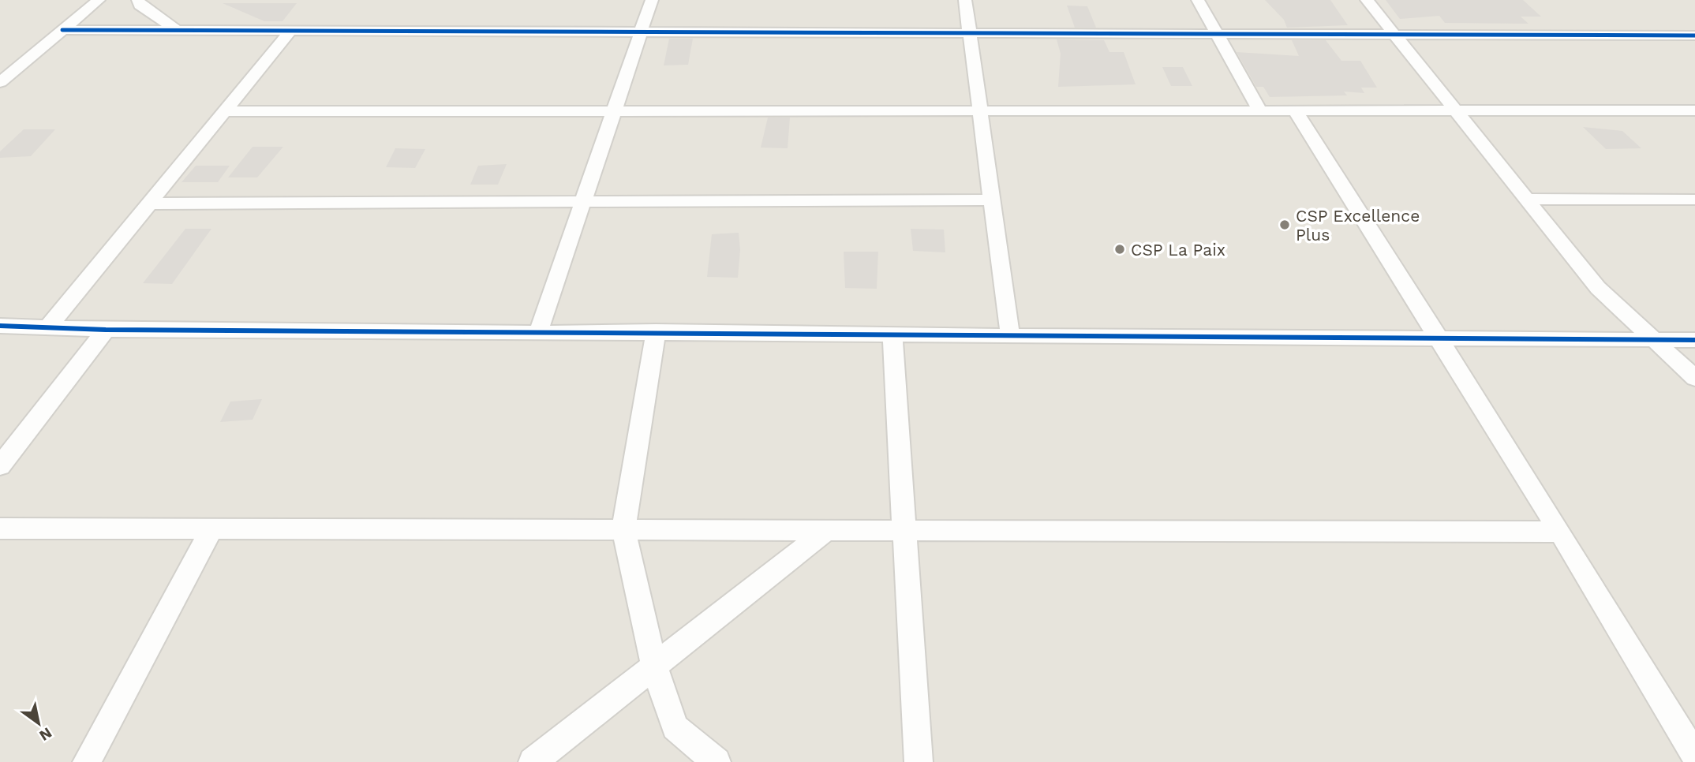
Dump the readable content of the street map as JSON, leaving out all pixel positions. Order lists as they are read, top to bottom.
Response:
{
  "places": ["CSP Excellence Plus", "CSP La Paix"],
  "north": "bottom right"
}
